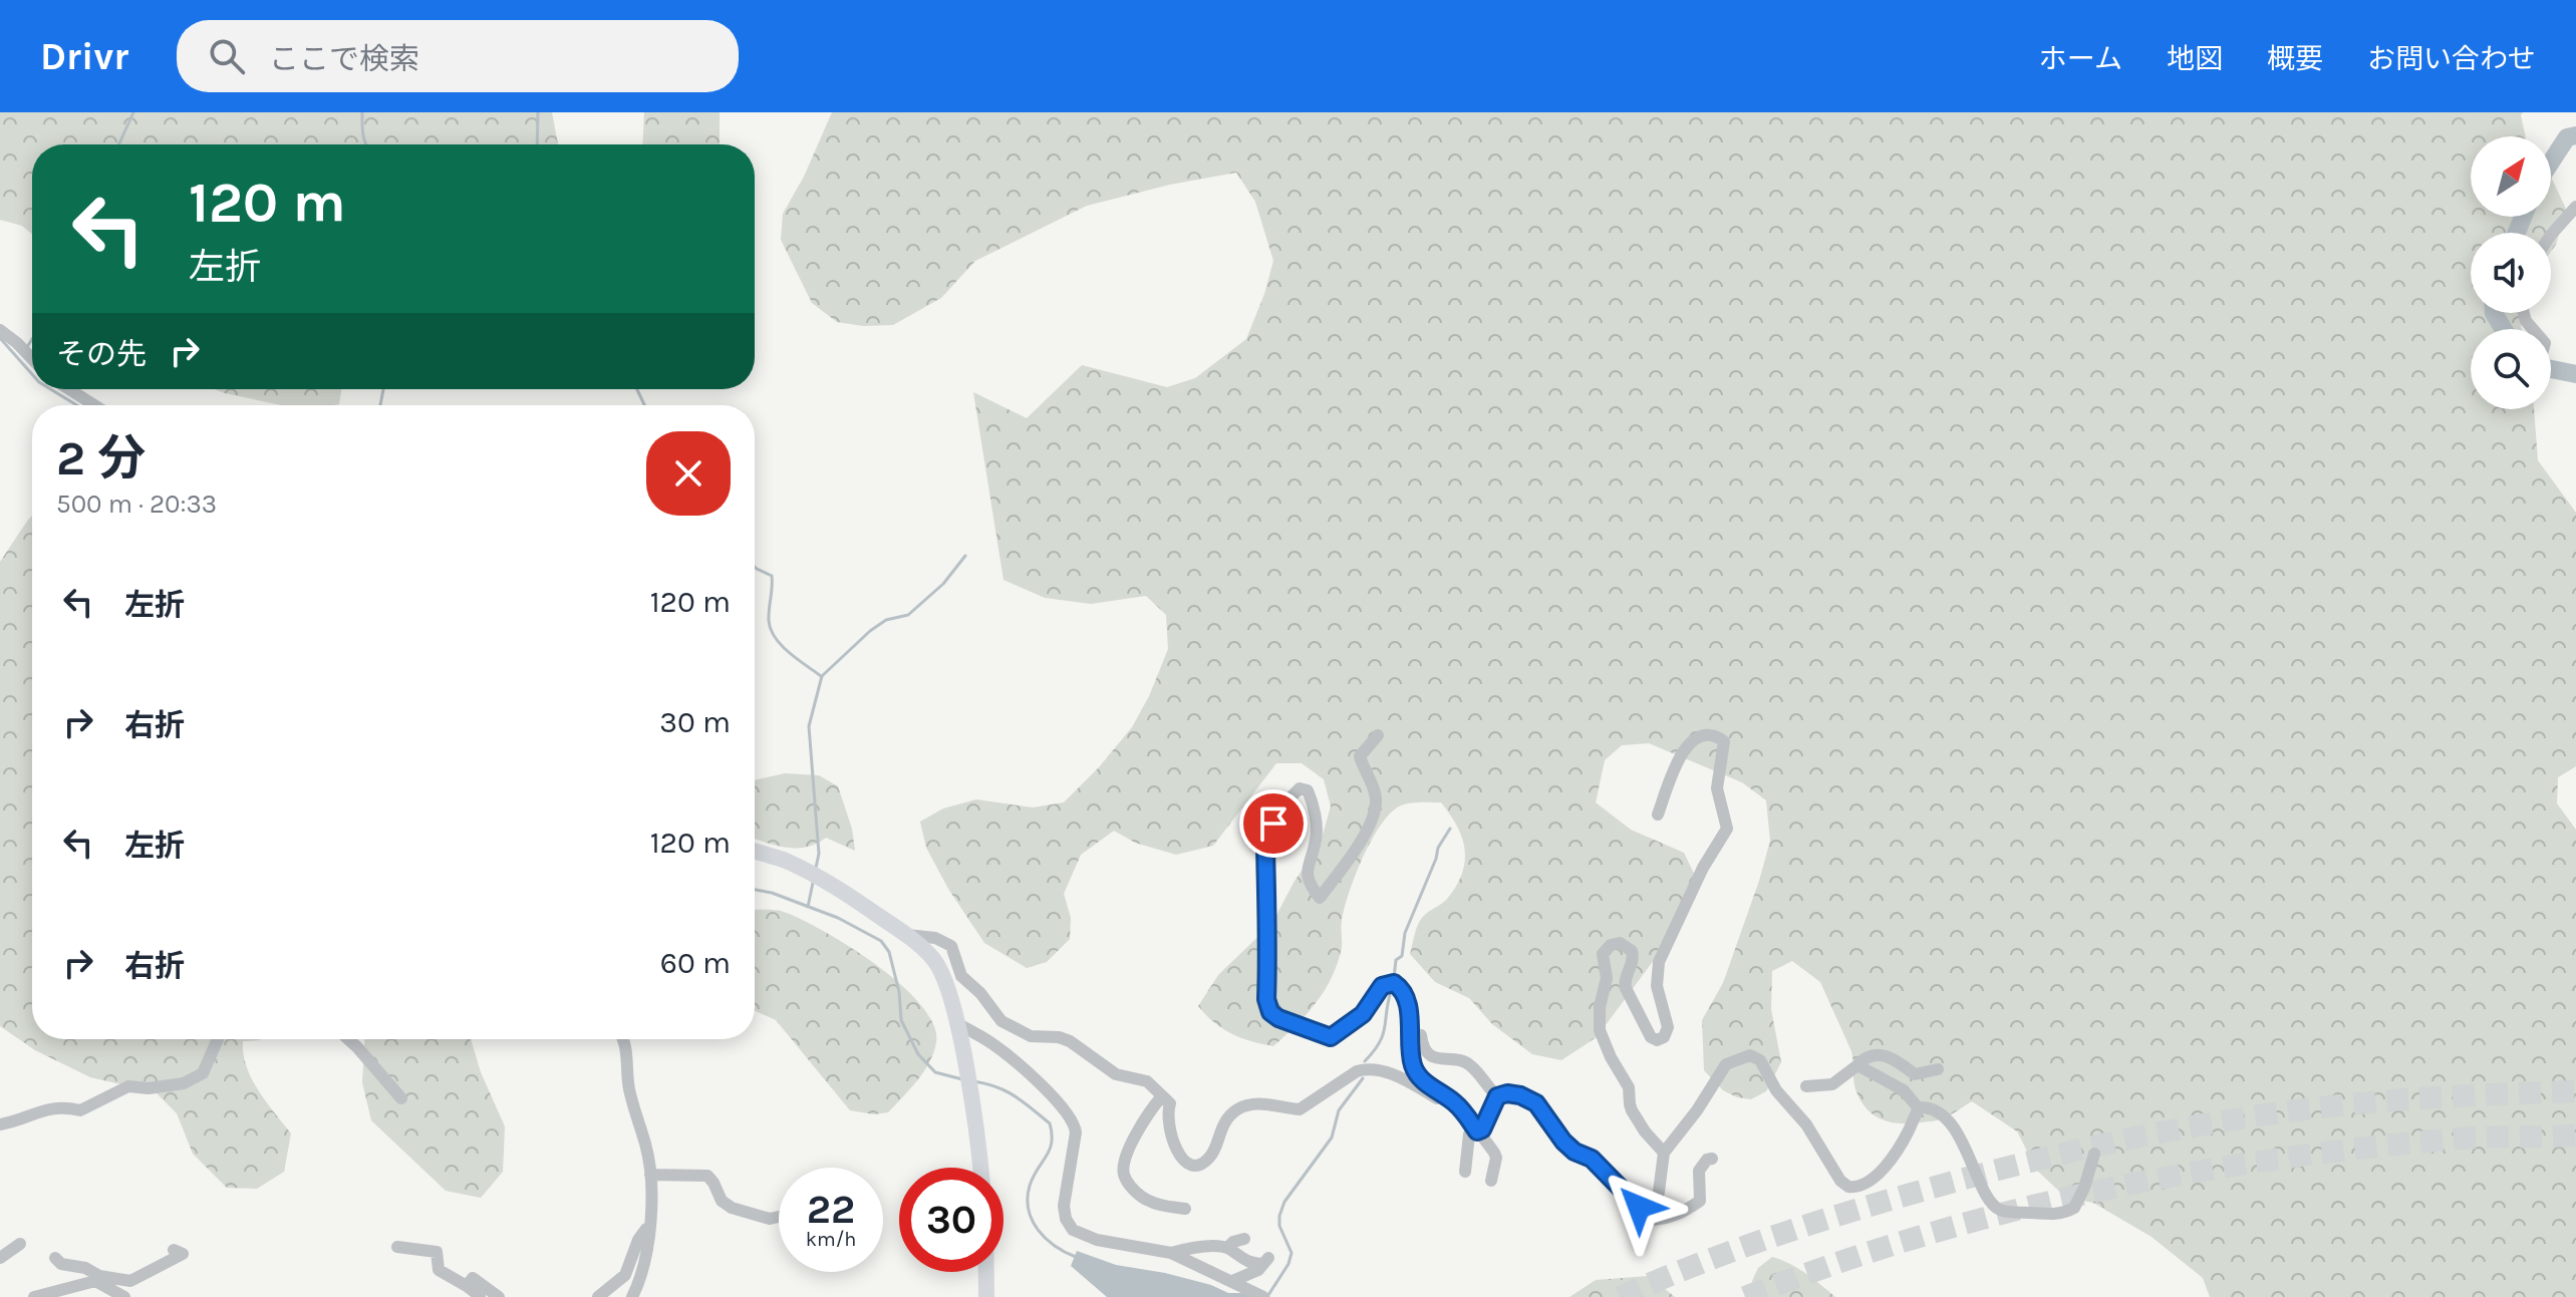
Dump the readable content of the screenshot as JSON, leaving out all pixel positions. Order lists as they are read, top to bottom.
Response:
{
  "north": "top right",
  "page": {
    "header": "Drivr",
    "search": "ここで検索",
    "nav": [
      "ホーム",
      "地図",
      "概要",
      "お問い合わせ"
    ],
    "turn": ["120 m", "左折"],
    "then": "その先",
    "heading": ["2 分", "500 m · 20:33"],
    "list": [
      {
        "name": "左折",
        "value": "120 m"
      },
      {
        "name": "右折",
        "value": "30 m"
      },
      {
        "name": "左折",
        "value": "120 m"
      },
      {
        "name": "右折",
        "value": "60 m"
      }
    ],
    "speed": "22 km/h",
    "limit": "30"
  }
}
